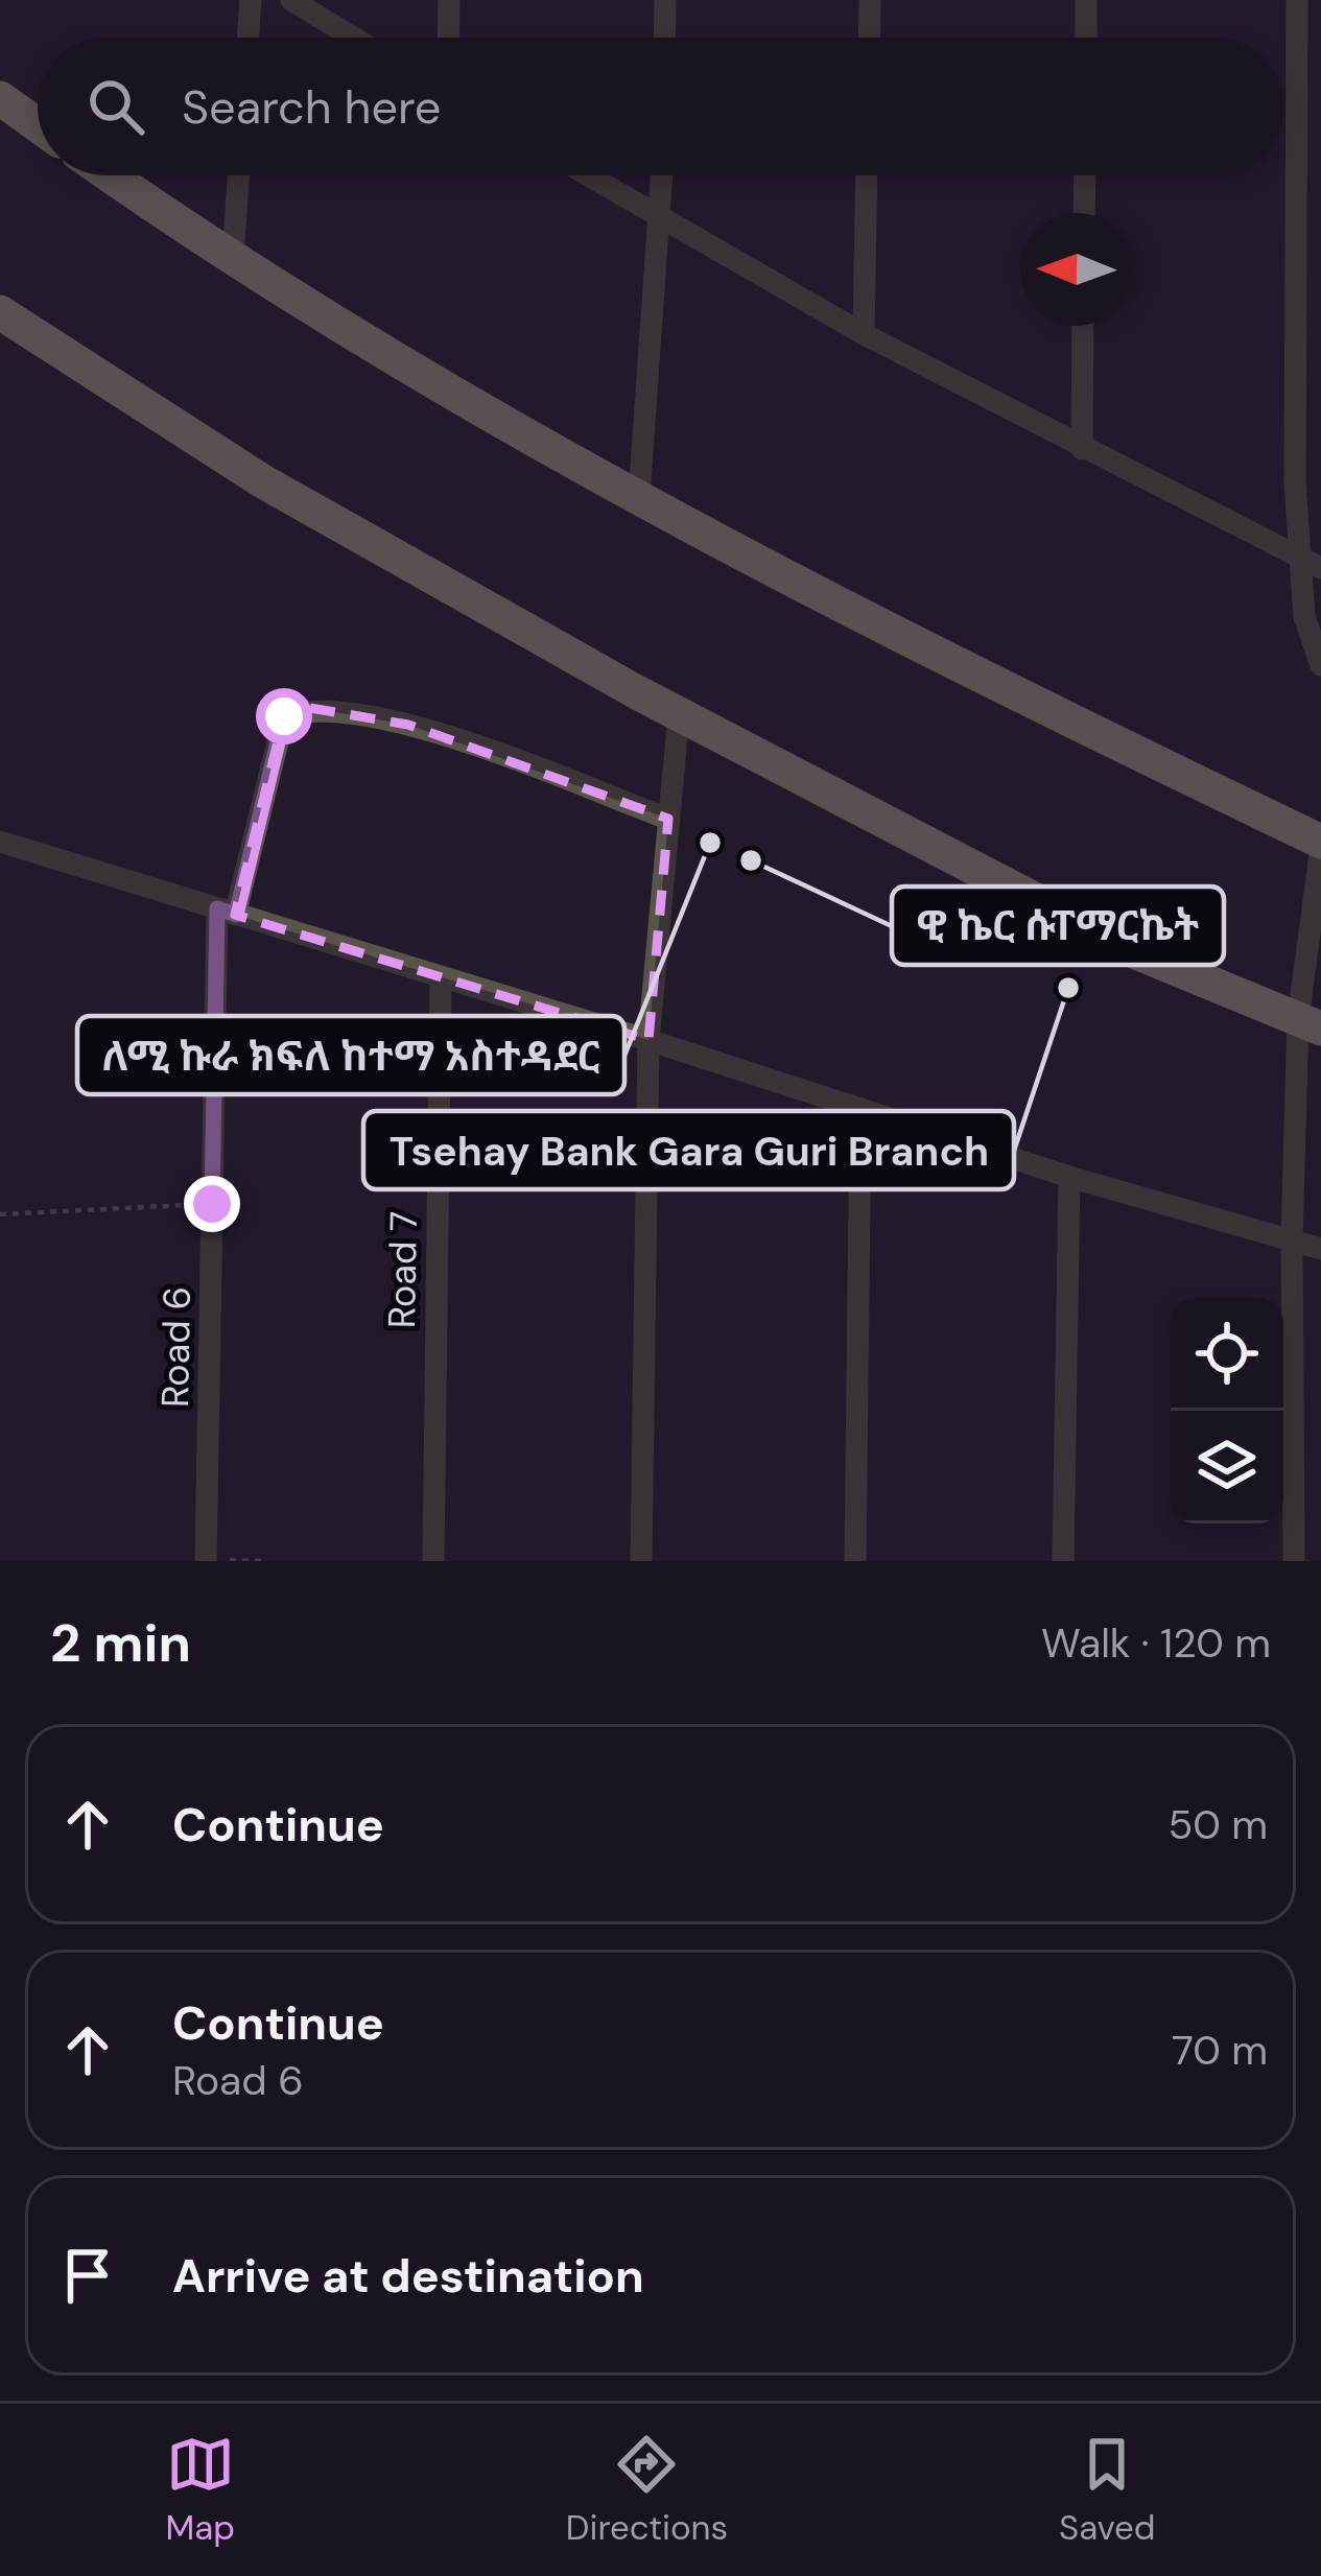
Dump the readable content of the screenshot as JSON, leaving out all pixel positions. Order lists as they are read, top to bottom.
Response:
{
  "streets": {
    "street": ["Road 7", "Road 6"]
  },
  "places": ["ለሚ ኩራ ክፍለ ከተማ አስተዳደር", "ዊ ኬር ሱፐማርኬት", "Tsehay Bank Gara Guri Branch"],
  "north": "left",
  "page": {
    "search": "Search here",
    "heading": ["2 min", "Walk · 120 m"],
    "list": [
      ["Continue", "50 m"],
      ["Continue", "Road 6", "70 m"],
      "Arrive at destination"
    ],
    "nav": ["Map", "Directions", "Saved"]
  }
}
